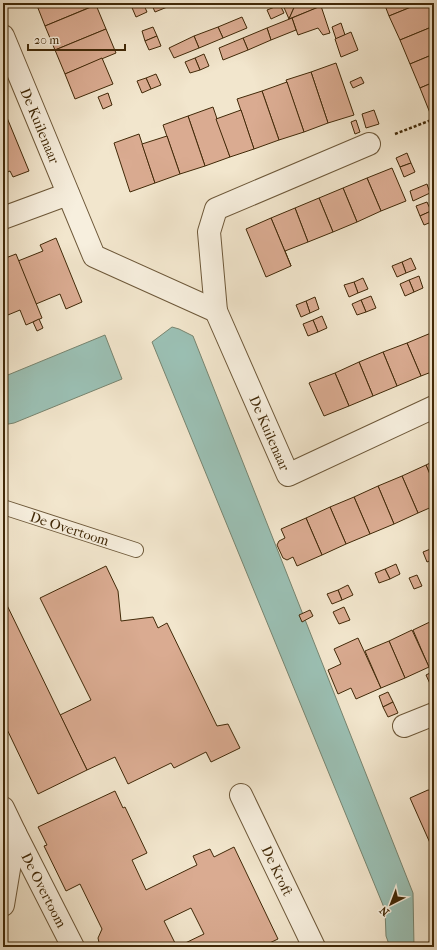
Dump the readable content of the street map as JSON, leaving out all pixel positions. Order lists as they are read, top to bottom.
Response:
{
  "streets": {
    "street": ["De Kuilenaar", "De Overtoom", "De Kroft"]
  },
  "scale_bar": "20 m",
  "north": "bottom left"
}
